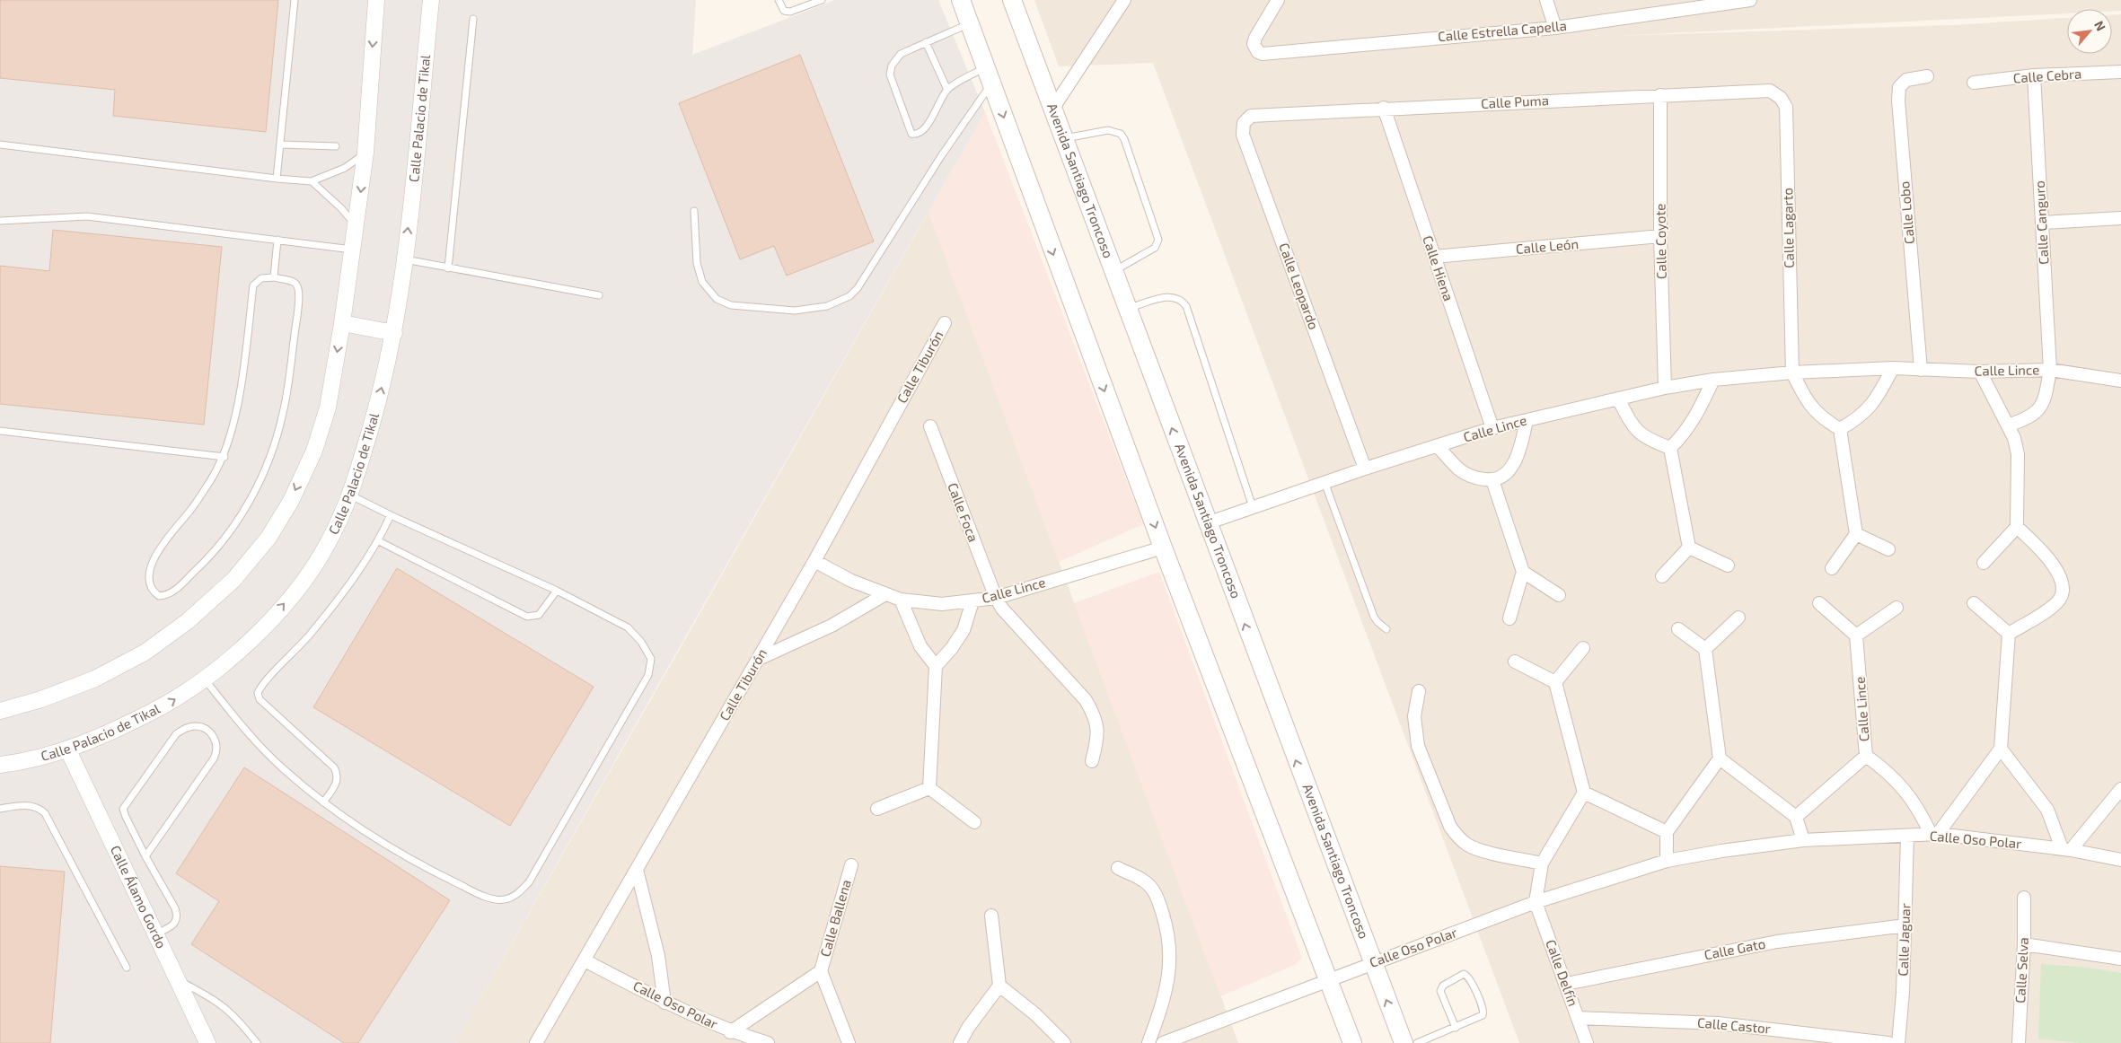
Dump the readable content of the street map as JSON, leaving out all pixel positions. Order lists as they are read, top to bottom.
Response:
{
  "streets": {
    "main road": ["Avenida Santiago Troncoso"],
    "street": [
      "Calle Estrella Capella",
      "Calle Cebra",
      "Calle Puma",
      "Calle Palacio de Tikal",
      "Calle Lobo",
      "Calle Canguro",
      "Calle Lagarto",
      "Calle Coyote",
      "Calle León",
      "Calle Hiena",
      "Calle Leopardo",
      "Calle Tiburón",
      "Calle Lince",
      "Calle Foca",
      "Calle Oso Polar",
      "Calle Álamo Gordo",
      "Calle Ballena",
      "Calle Jaguar",
      "Calle Gato",
      "Calle Selva",
      "Calle Delfín",
      "Calle Castor"
    ]
  },
  "crossings": [
    ["Calle Cebra", "Calle Canguro"],
    ["Calle Puma", "Calle Lagarto"],
    ["Calle Puma", "Calle Coyote"],
    ["Calle Puma", "Calle Hiena"],
    ["Calle Puma", "Calle Leopardo"],
    ["Calle Palacio de Tikal", "Calle Álamo Gordo"],
    ["Avenida Santiago Troncoso", "Calle Lince"],
    ["Avenida Santiago Troncoso", "Calle Oso Polar"],
    ["Calle Lobo", "Calle Lince"],
    ["Calle Canguro", "Calle Lince"],
    ["Calle Lagarto", "Calle Lince"],
    ["Calle Coyote", "Calle León"],
    ["Calle Coyote", "Calle Lince"],
    ["Calle León", "Calle Hiena"],
    ["Calle Hiena", "Calle Lince"],
    ["Calle Leopardo", "Calle Lince"],
    ["Calle Tiburón", "Calle Lince"],
    ["Calle Tiburón", "Calle Oso Polar"],
    ["Calle Lince", "Calle Foca"],
    ["Calle Lince", "Calle Oso Polar"],
    ["Calle Oso Polar", "Calle Ballena"],
    ["Calle Oso Polar", "Calle Jaguar"],
    ["Calle Oso Polar", "Calle Delfín"],
    ["Calle Jaguar", "Calle Gato"],
    ["Calle Gato", "Calle Delfín"],
    ["Calle Delfín", "Calle Castor"]
  ],
  "north": "top right"
}
